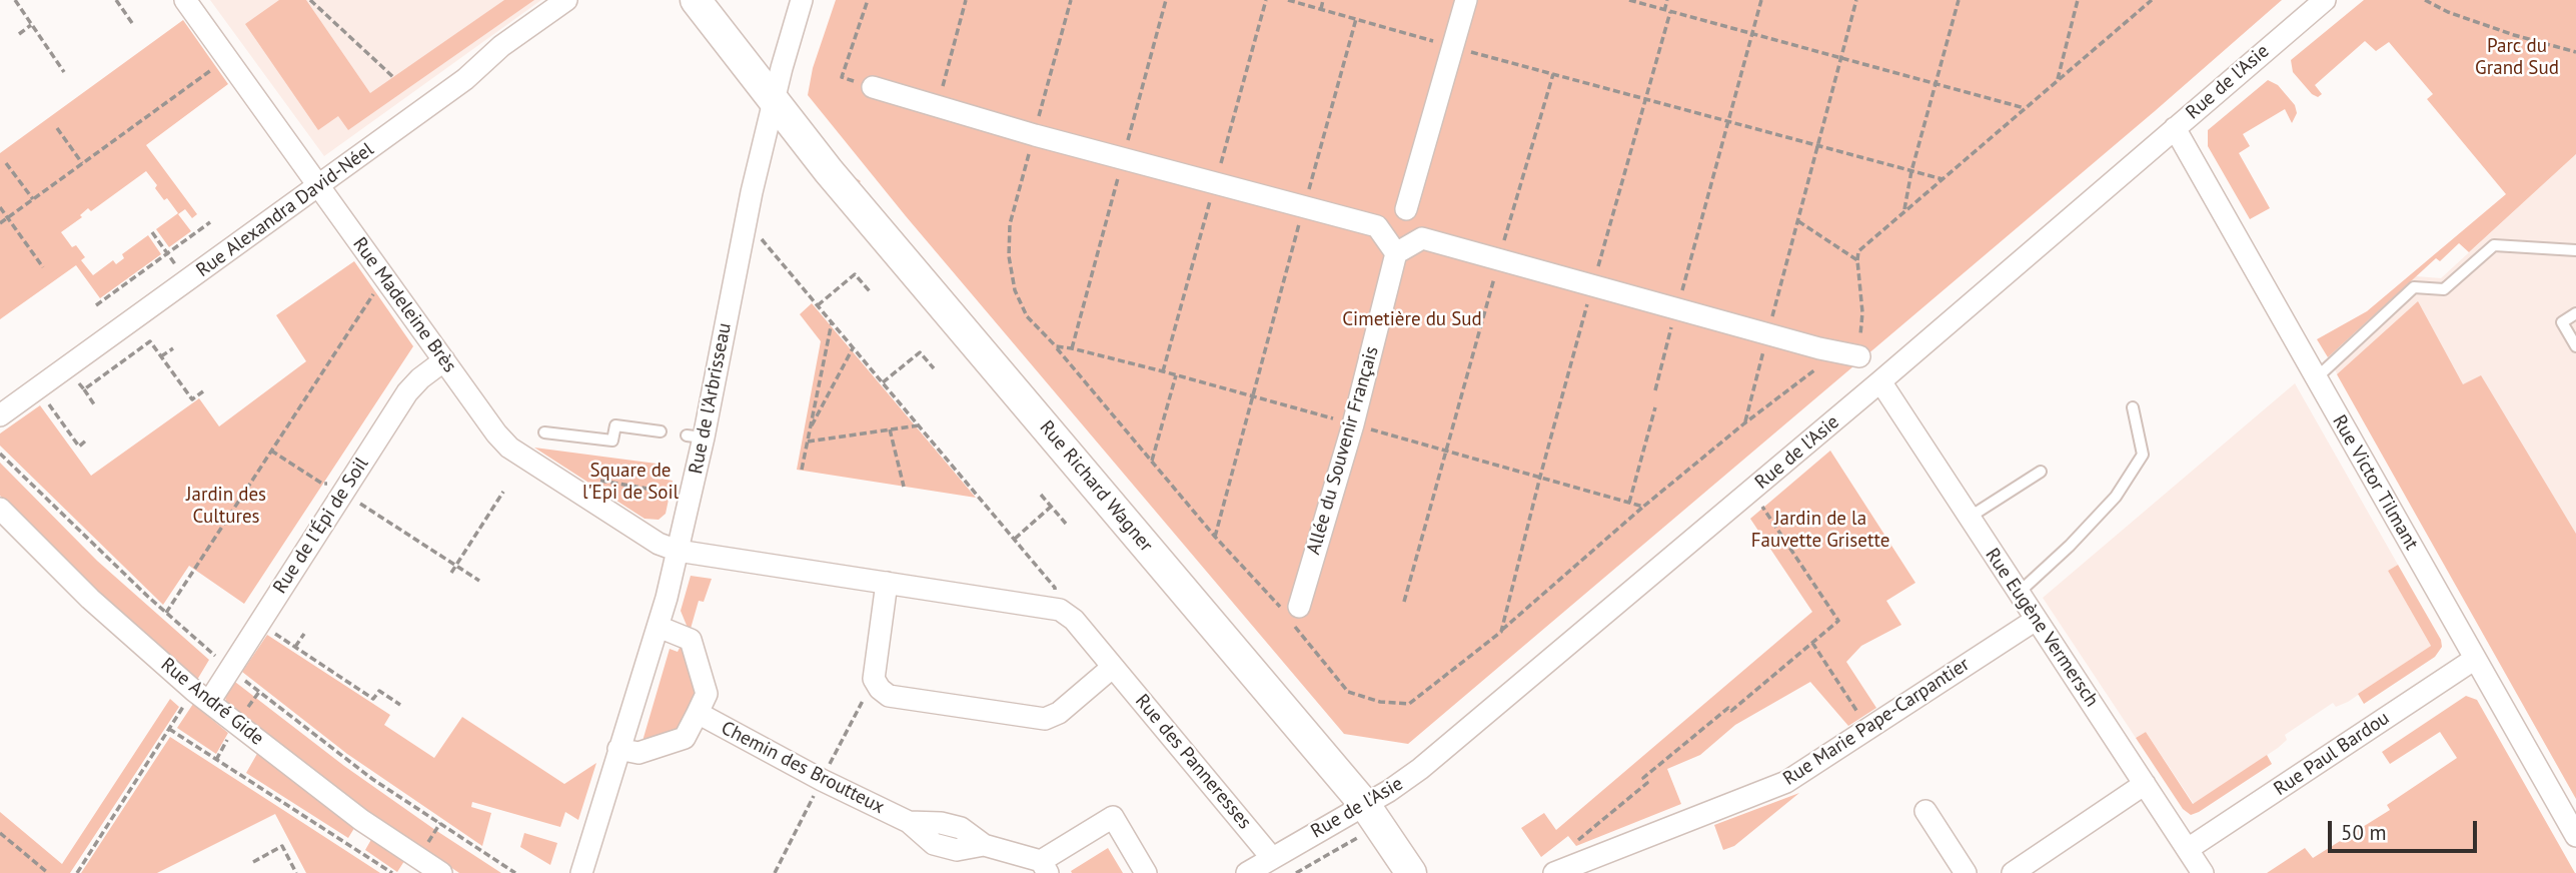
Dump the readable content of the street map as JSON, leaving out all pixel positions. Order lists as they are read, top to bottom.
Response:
{
  "streets": {
    "street": [
      "Rue de l'Asie",
      "Rue Alexandra David-Néel",
      "Rue Madeleine Brès",
      "Rue de l'Arbrisseau",
      "Allée du Souvenir Français",
      "Rue Victor Tilmant",
      "Rue Richard Wagner",
      "Rue de l'Épi de Soil",
      "Rue Eugène Vermersch",
      "Rue André Gide",
      "Rue Marie Pape-Carpantier",
      "Rue Paul Bardou",
      "Rue des Panneresses",
      "Chemin des Broutteux"
    ]
  },
  "crossings": [
    ["Rue de l'Asie", "Rue Victor Tilmant"],
    ["Rue de l'Asie", "Rue Richard Wagner"],
    ["Rue de l'Asie", "Rue Eugène Vermersch"],
    ["Rue de l'Asie", "Rue des Panneresses"],
    ["Rue Alexandra David-Néel", "Rue Madeleine Brès"],
    ["Rue Madeleine Brès", "Rue de l'Arbrisseau"],
    ["Rue Madeleine Brès", "Rue de l'Épi de Soil"],
    ["Rue Madeleine Brès", "Rue des Panneresses"],
    ["Rue de l'Arbrisseau", "Rue Richard Wagner"],
    ["Rue de l'Arbrisseau", "Rue des Panneresses"],
    ["Rue de l'Arbrisseau", "Chemin des Broutteux"],
    ["Rue Victor Tilmant", "Rue Paul Bardou"],
    ["Rue de l'Épi de Soil", "Rue André Gide"],
    ["Rue Eugène Vermersch", "Rue Marie Pape-Carpantier"],
    ["Rue Eugène Vermersch", "Rue Paul Bardou"]
  ],
  "parks": [
    "Parc du Grand Sud",
    "Cimetière du Sud",
    "Square de l'Epi de Soil",
    "Jardin des Cultures",
    "Jardin de la Fauvette Grisette"
  ],
  "scale_bar": "50 m"
}
